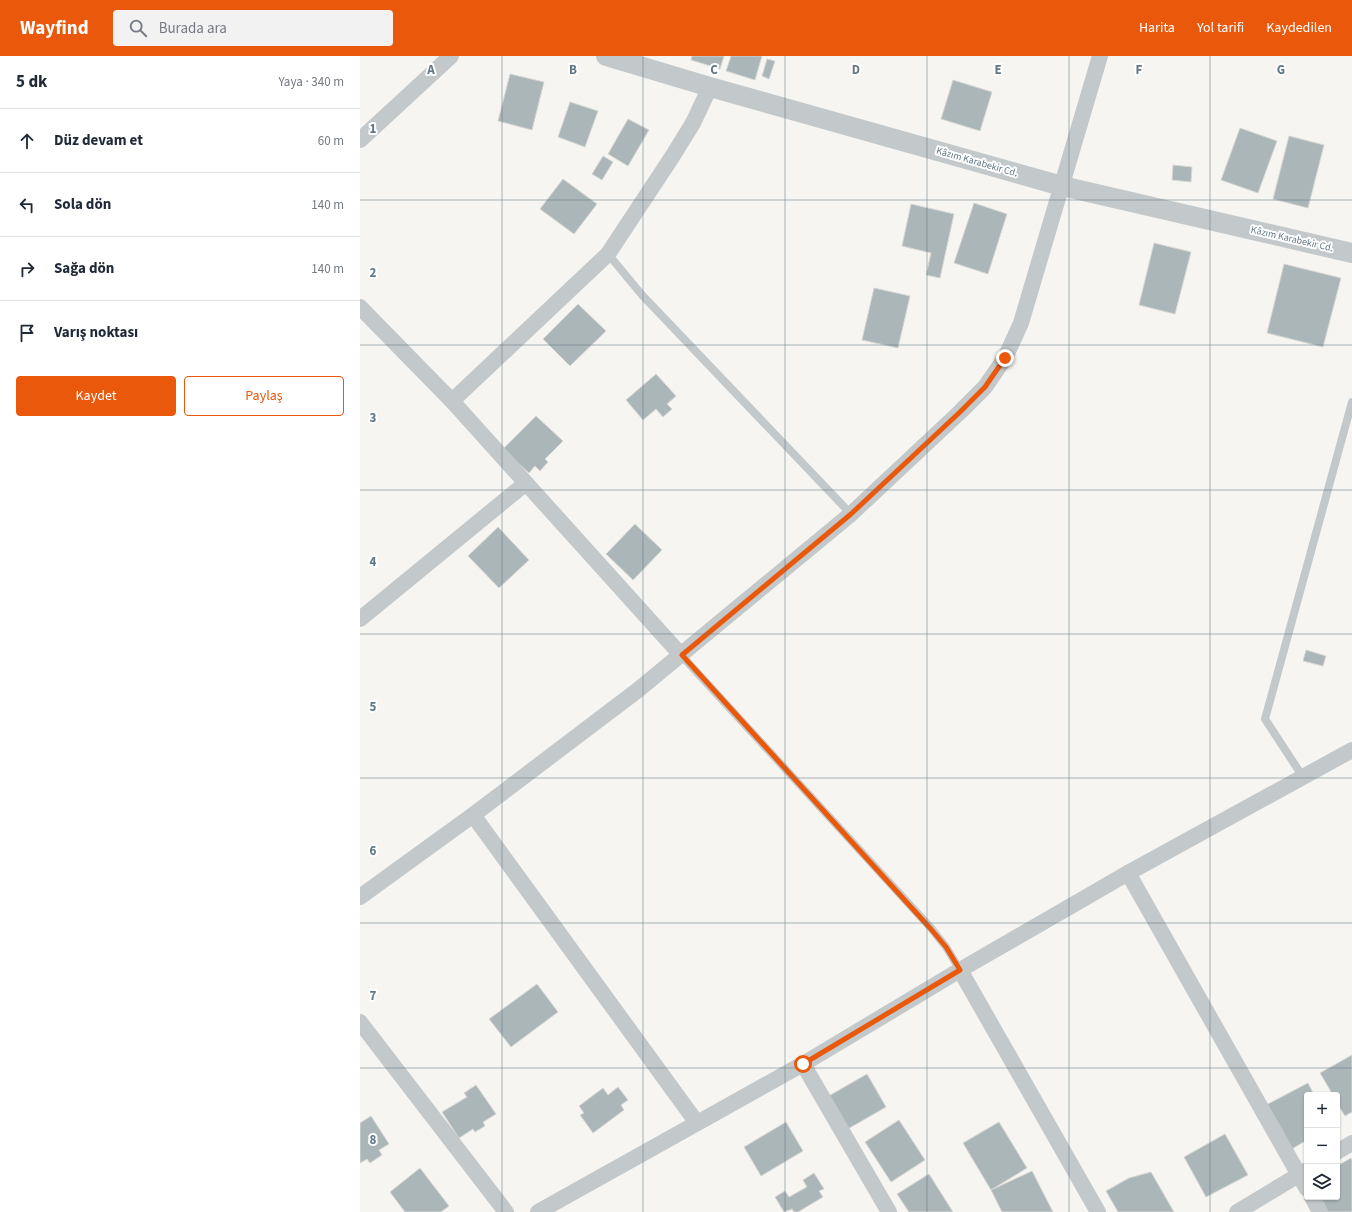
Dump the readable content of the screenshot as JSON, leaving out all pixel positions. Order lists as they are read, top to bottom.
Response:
{
  "streets": {
    "street": ["Kâzım Karabekir Cd."]
  },
  "page": {
    "header": "Wayfind",
    "search": "Burada ara",
    "nav": ["Harita", "Yol tarifi", "Kaydedilen"],
    "heading": ["5 dk", "Yaya · 340 m"],
    "list": [
      ["Düz devam et", "60 m"],
      ["Sola dön", "140 m"],
      ["Sağa dön", "140 m"],
      "Varış noktası"
    ],
    "buttons": ["Kaydet", "Paylaş"],
    "map_buttons": ["+", "−"]
  },
  "grid": {
    "columns": [
      "A",
      "B",
      "C",
      "D",
      "E",
      "F",
      "G"
    ],
    "rows": [
      "1",
      "2",
      "3",
      "4",
      "5",
      "6",
      "7",
      "8"
    ]
  }
}
